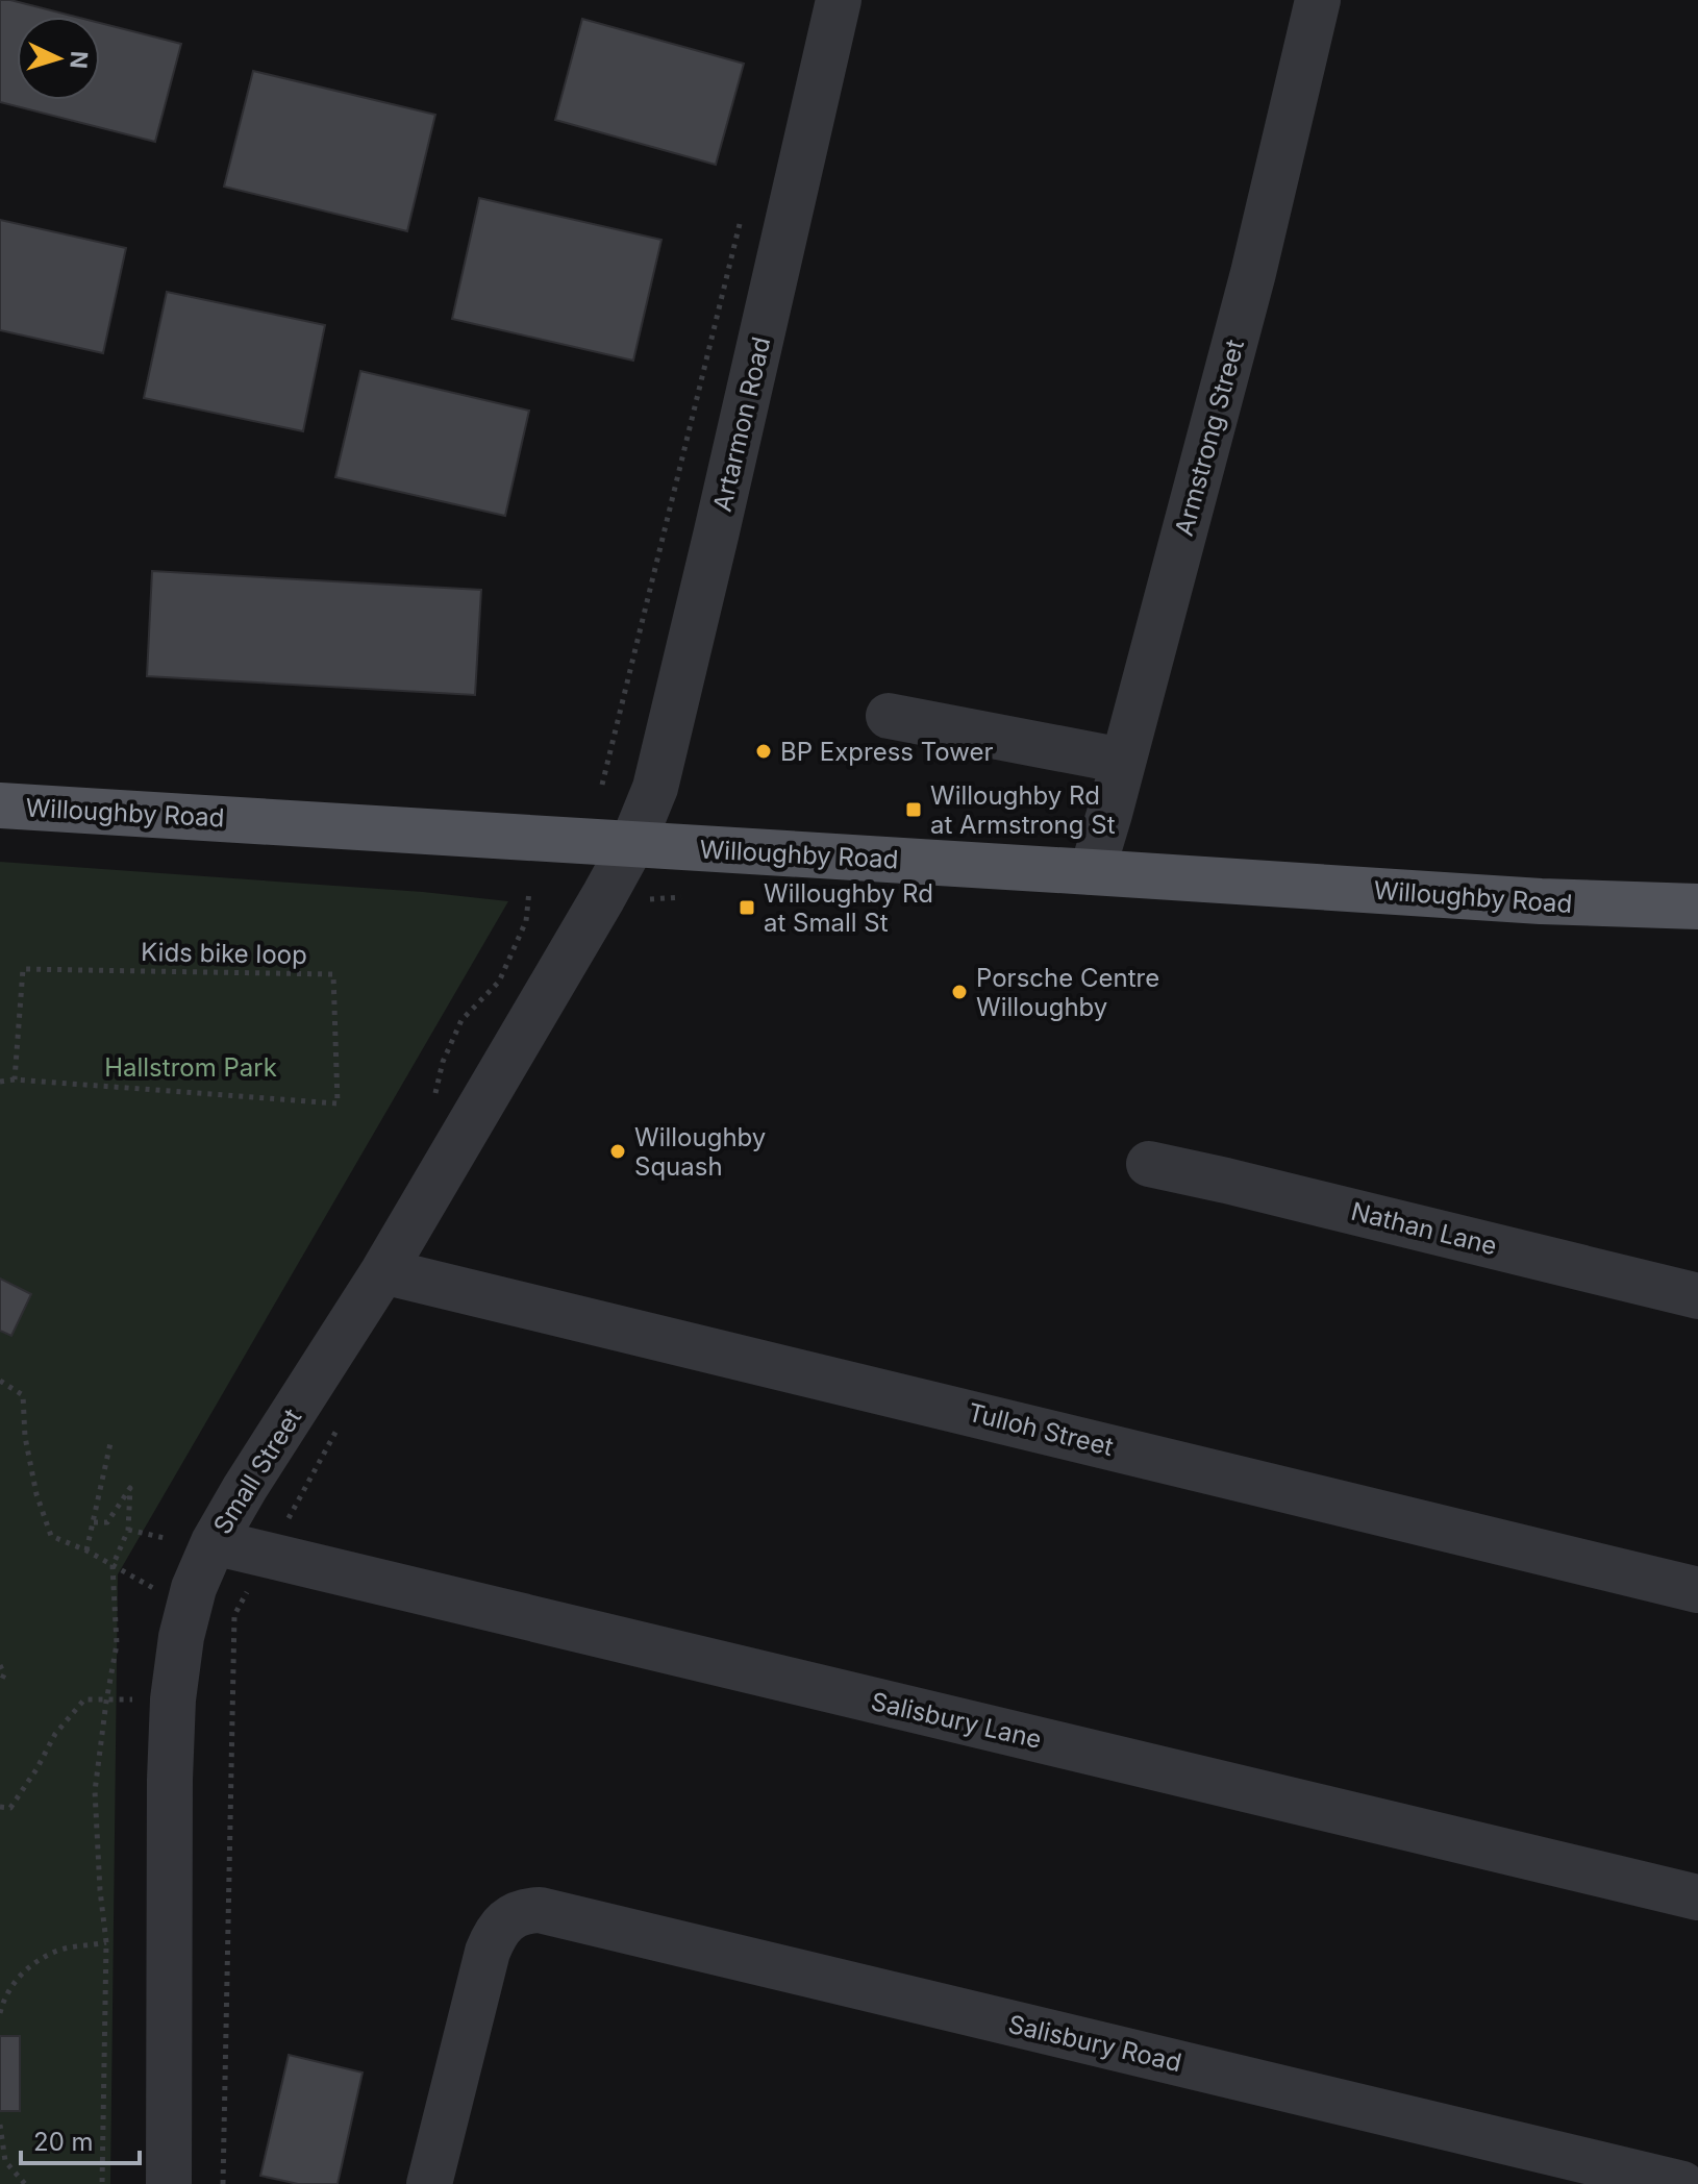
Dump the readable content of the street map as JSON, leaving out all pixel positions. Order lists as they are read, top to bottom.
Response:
{
  "streets": {
    "main road": ["Willoughby Road"],
    "street": [
      "Artarmon Road",
      "Armstrong Street",
      "Nathan Lane",
      "Tulloh Street",
      "Small Street",
      "Salisbury Lane",
      "Salisbury Road"
    ],
    "path": ["Kids bike loop"]
  },
  "crossings": [
    ["Artarmon Road", "Willoughby Road"],
    ["Artarmon Road", "Small Street"],
    ["Armstrong Street", "Willoughby Road"],
    ["Willoughby Road", "Small Street"],
    ["Tulloh Street", "Small Street"],
    ["Small Street", "Salisbury Lane"]
  ],
  "parks": ["Hallstrom Park"],
  "places": {
    "other": ["BP Express Tower", "Porsche Centre Willoughby", "Willoughby Squash"],
    "transit": ["Willoughby Rd at Armstrong St", "Willoughby Rd at Small St"]
  },
  "scale_bar": "20 m",
  "north": "right"
}
